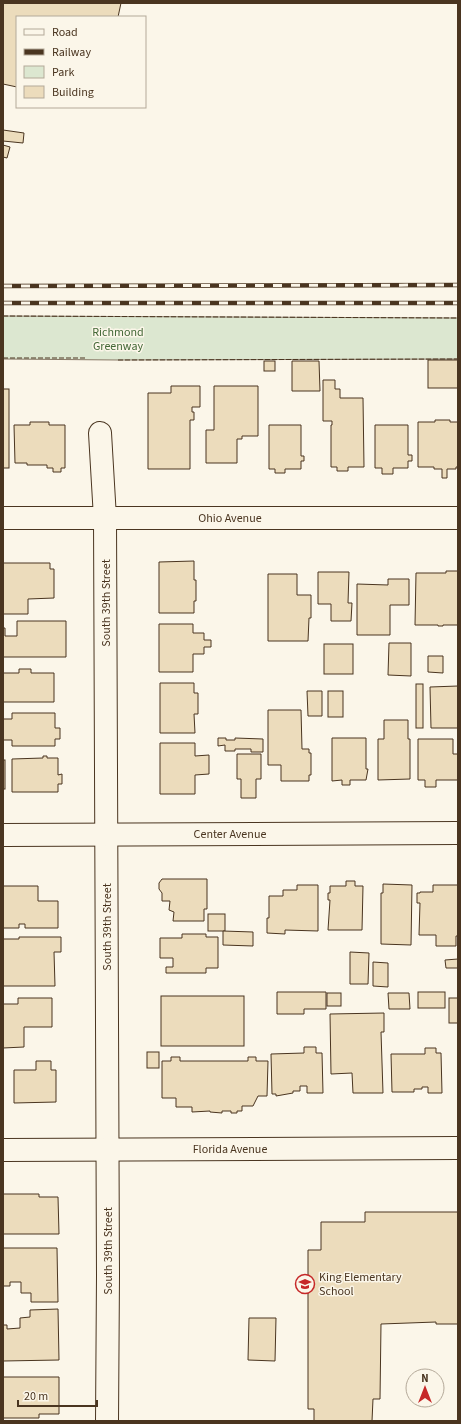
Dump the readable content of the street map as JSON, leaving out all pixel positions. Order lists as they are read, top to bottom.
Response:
{
  "streets": {
    "street": [
      "Ohio Avenue",
      "South 39th Street",
      "Center Avenue",
      "Florida Avenue"
    ]
  },
  "crossings": [
    ["Ohio Avenue", "South 39th Street"],
    ["South 39th Street", "Center Avenue"],
    ["South 39th Street", "Florida Avenue"]
  ],
  "parks": ["Richmond Greenway"],
  "places": {
    "school or university": ["King Elementary School"]
  },
  "legend": [
    "Road",
    "Railway",
    "Park",
    "Building"
  ],
  "scale_bar": "20 m",
  "north": "top"
}
